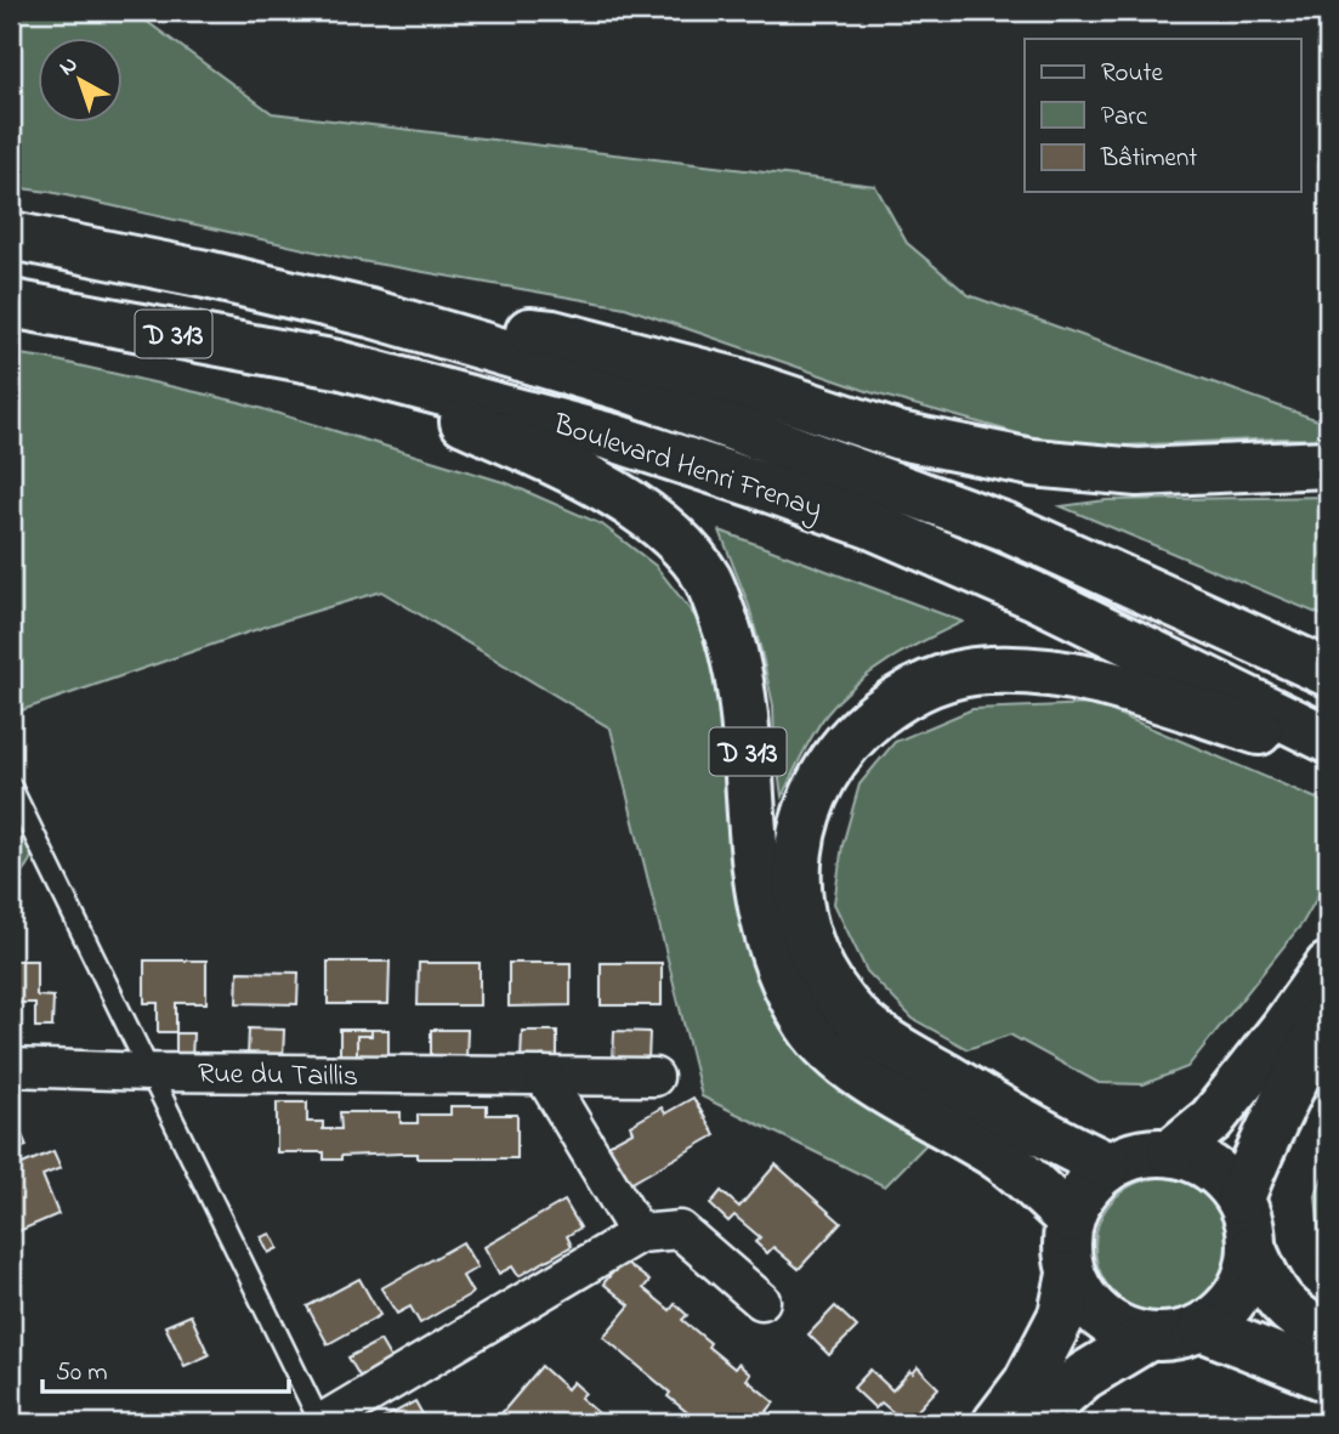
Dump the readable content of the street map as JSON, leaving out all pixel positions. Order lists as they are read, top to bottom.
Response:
{
  "streets": {
    "main road": ["D 313", "Boulevard Henri Frenay"],
    "street": ["Rue du Taillis"]
  },
  "crossings": [
    ["D 313", "Boulevard Henri Frenay"]
  ],
  "legend": ["Route", "Parc", "Bâtiment"],
  "scale_bar": "50 m",
  "north": "top left"
}
